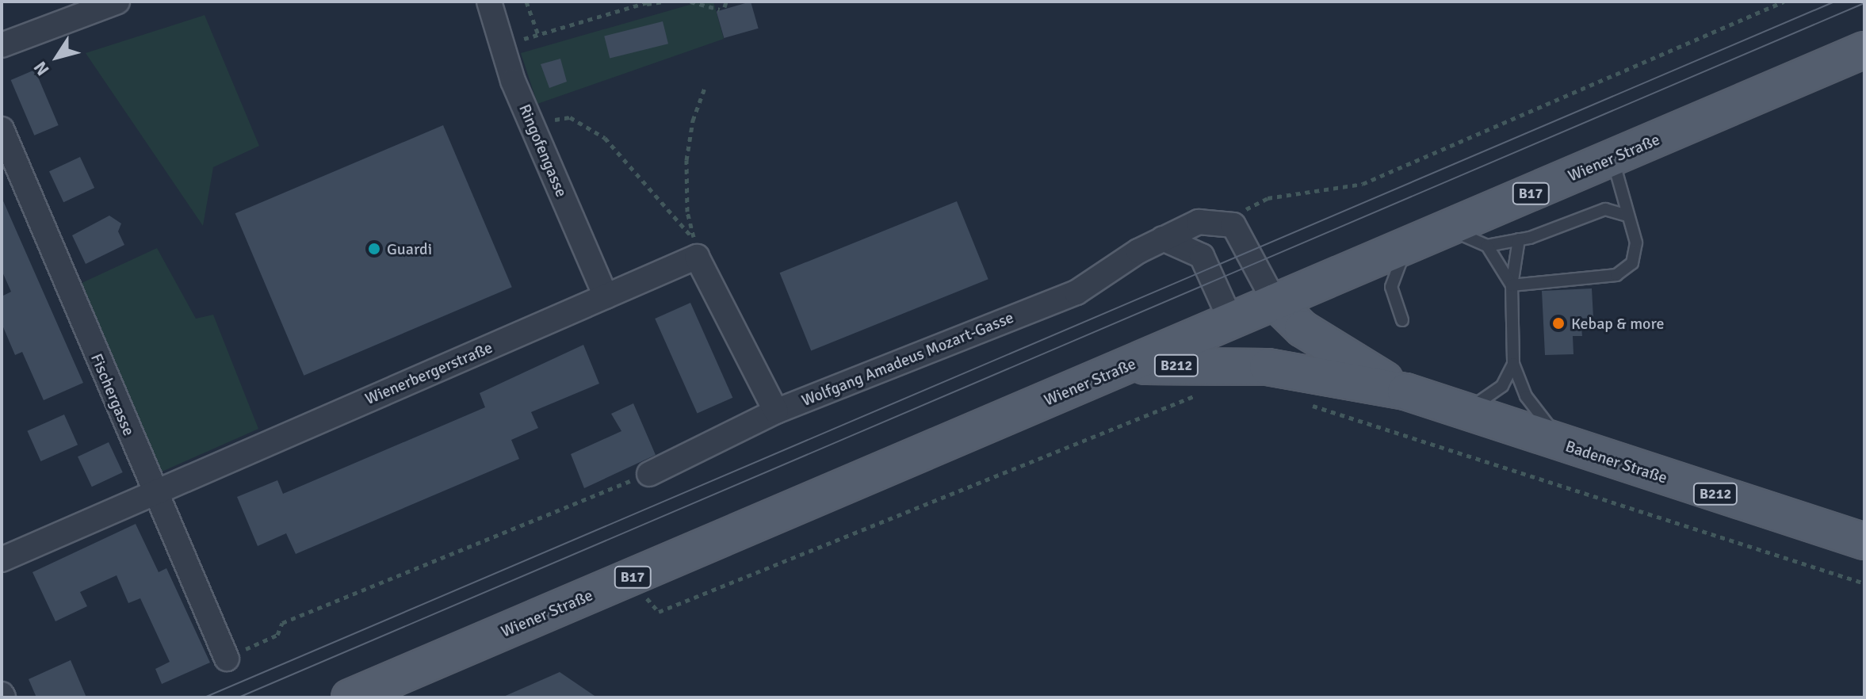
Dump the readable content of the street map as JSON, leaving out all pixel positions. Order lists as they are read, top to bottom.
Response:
{
  "streets": {
    "main road": [
      "Wiener Straße",
      "B17",
      "B212",
      "Badener Straße"
    ],
    "street": [
      "Ringofengasse",
      "Wolfgang Amadeus Mozart-Gasse",
      "Wienerbergerstraße",
      "Fischergasse"
    ]
  },
  "crossings": [
    ["Ringofengasse", "Wienerbergerstraße"],
    ["Wiener Straße", "B212"],
    ["Wolfgang Amadeus Mozart-Gasse", "Wienerbergerstraße"],
    ["B212", "Badener Straße"],
    ["Wienerbergerstraße", "Fischergasse"]
  ],
  "places": ["Guardi", "Kebap & more"],
  "north": "bottom left"
}
